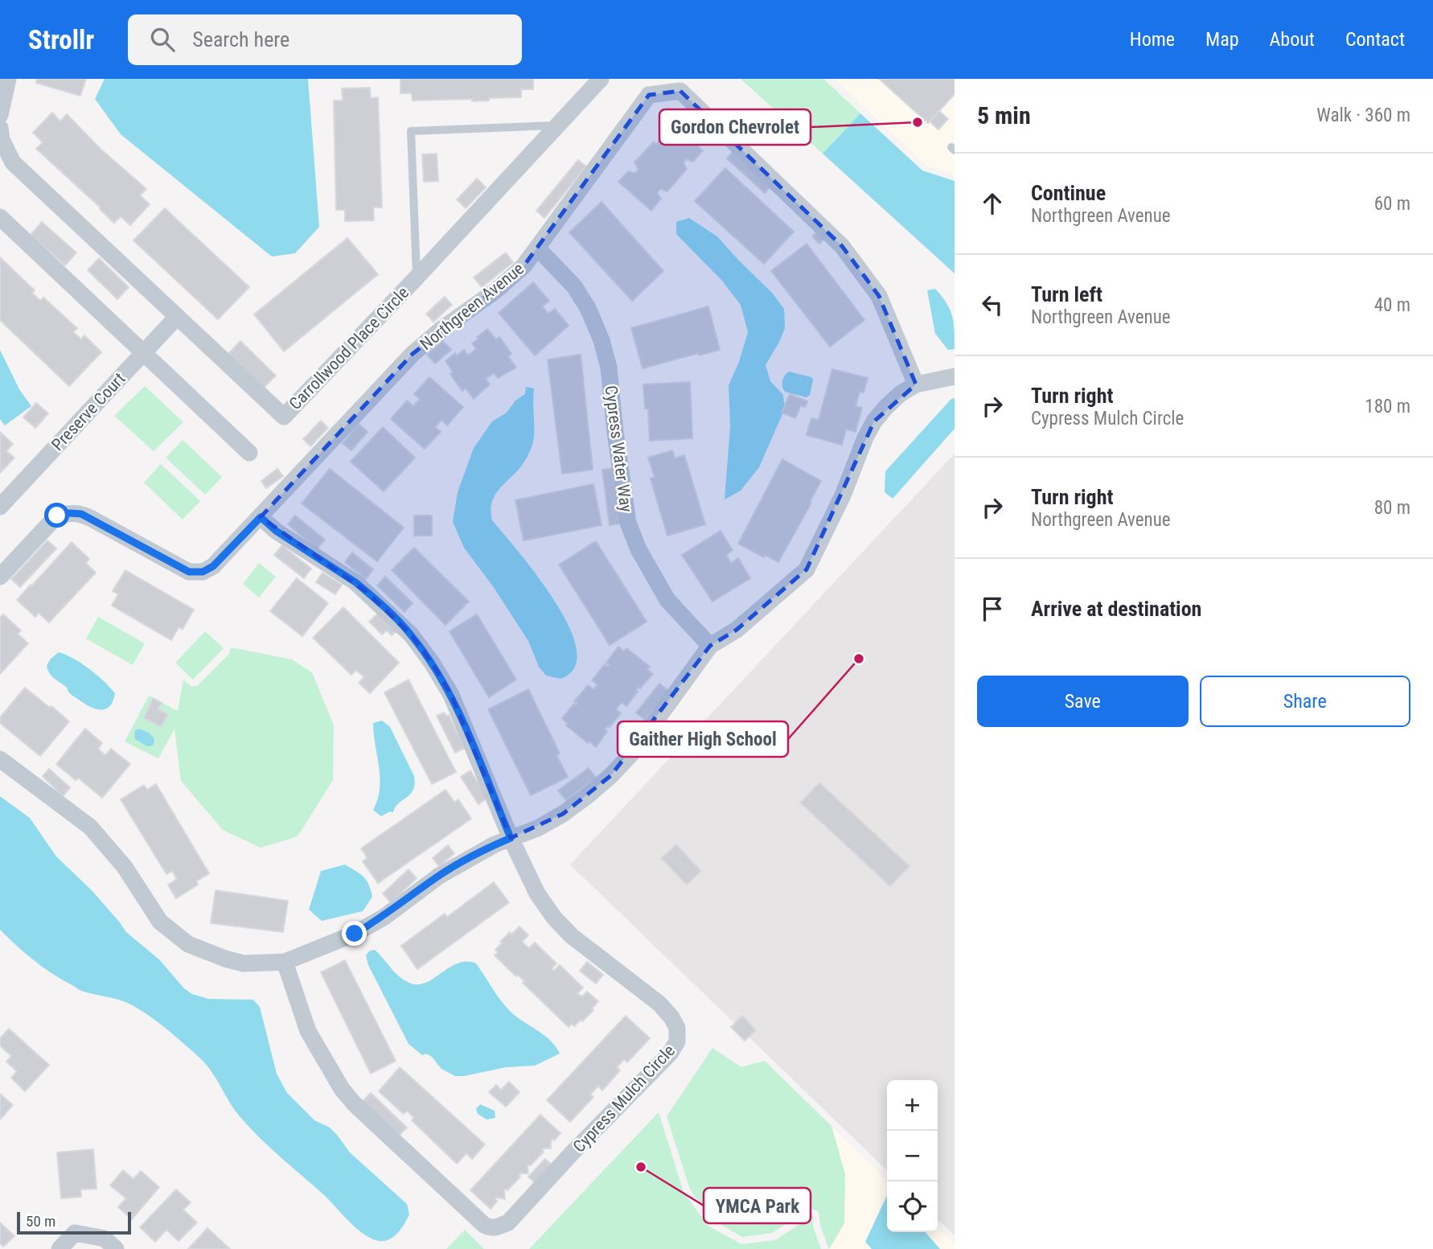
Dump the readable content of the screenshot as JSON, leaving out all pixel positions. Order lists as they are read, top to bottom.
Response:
{
  "streets": {
    "street": [
      "Northgreen Avenue",
      "Carrollwood Place Circle",
      "Preserve Court",
      "Cypress Water Way",
      "Cypress Mulch Circle"
    ]
  },
  "crossings": [
    ["Northgreen Avenue", "Cypress Water Way"],
    ["Northgreen Avenue", "Cypress Mulch Circle"],
    ["Carrollwood Place Circle", "Preserve Court"]
  ],
  "places": ["Gordon Chevrolet", "Gaither High School", "YMCA Park"],
  "scale_bar": "50 m",
  "page": {
    "header": "Strollr",
    "search": "Search here",
    "nav": [
      "Home",
      "Map",
      "About",
      "Contact"
    ],
    "heading": ["5 min", "Walk · 360 m"],
    "list": [
      ["Continue", "Northgreen Avenue", "60 m"],
      ["Turn left", "Northgreen Avenue", "40 m"],
      ["Turn right", "Cypress Mulch Circle", "180 m"],
      ["Turn right", "Northgreen Avenue", "80 m"],
      "Arrive at destination"
    ],
    "buttons": ["Save", "Share"],
    "map_buttons": ["+", "−"],
    "scale": "50 m"
  }
}
